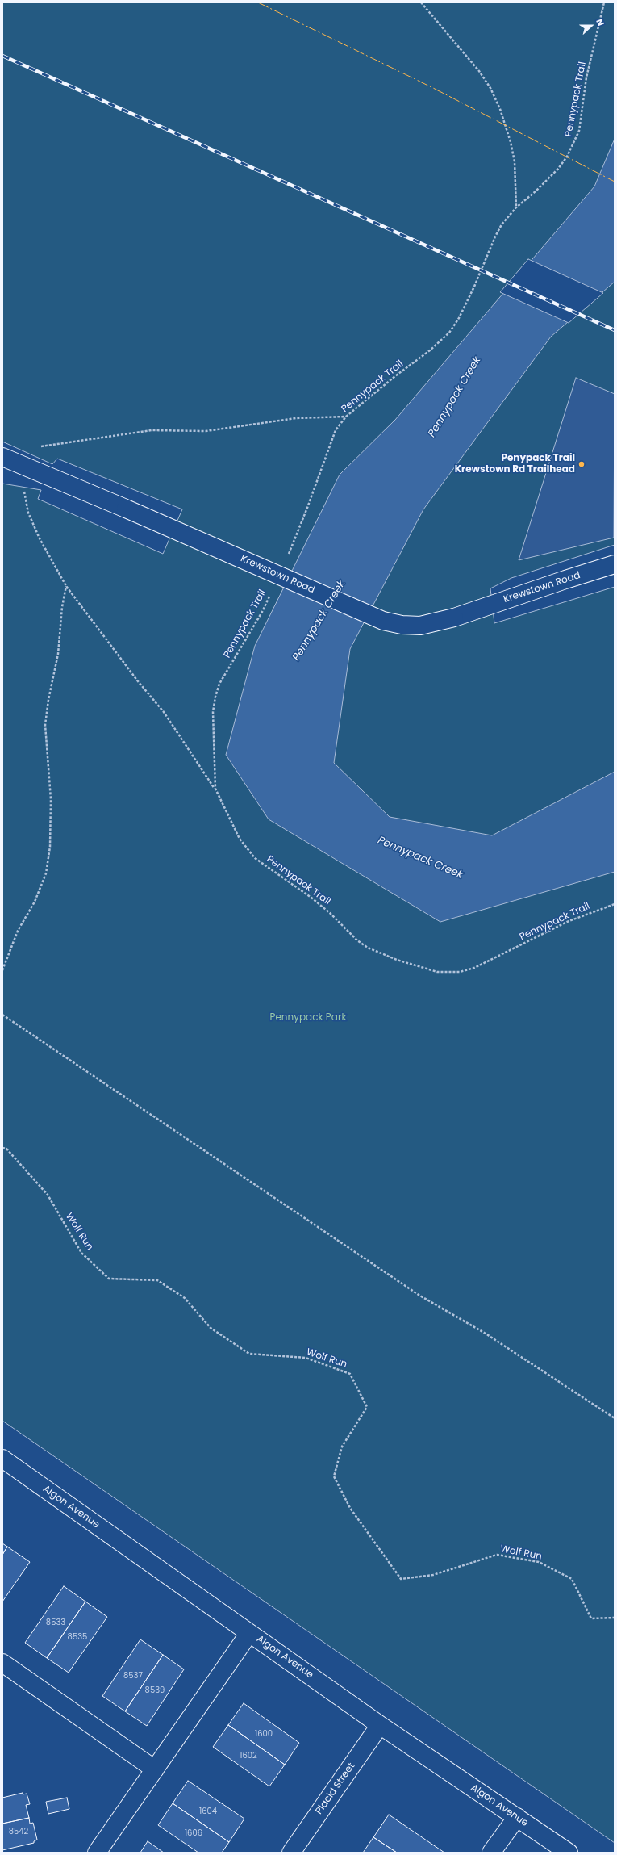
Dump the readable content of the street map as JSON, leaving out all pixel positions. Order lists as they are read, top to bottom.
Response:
{
  "streets": {
    "street": ["Krewstown Road", "Algon Avenue", "Placid Street"],
    "path": ["Pennypack Trail", "Wolf Run"]
  },
  "crossings": [
    ["Algon Avenue", "Placid Street"]
  ],
  "water": ["Pennypack Creek"],
  "parks": ["Pennypack Park"],
  "places": ["Penypack Trail Krewstown Rd Trailhead"],
  "house_numbers": [
    "8533",
    "8535",
    "8537",
    "8539",
    "1600",
    "1602",
    "1604",
    "8542",
    "1606"
  ],
  "north": "right"
}
